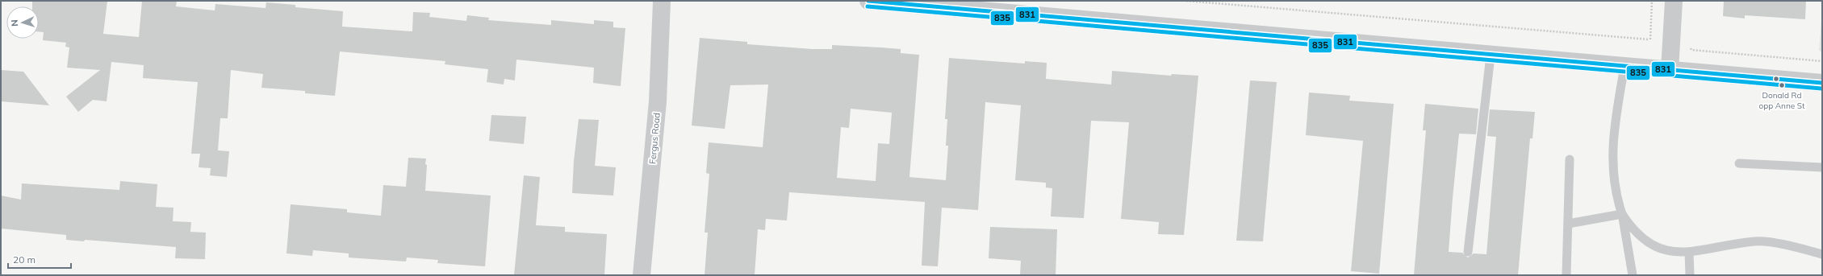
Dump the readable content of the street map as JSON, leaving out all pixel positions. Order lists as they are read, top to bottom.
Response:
{
  "streets": {
    "street": ["Fergus Road"]
  },
  "places": ["Donald Rd opp Anne St"],
  "lines": ["transit line 831", "transit line 835"],
  "scale_bar": "20 m",
  "north": "left"
}
